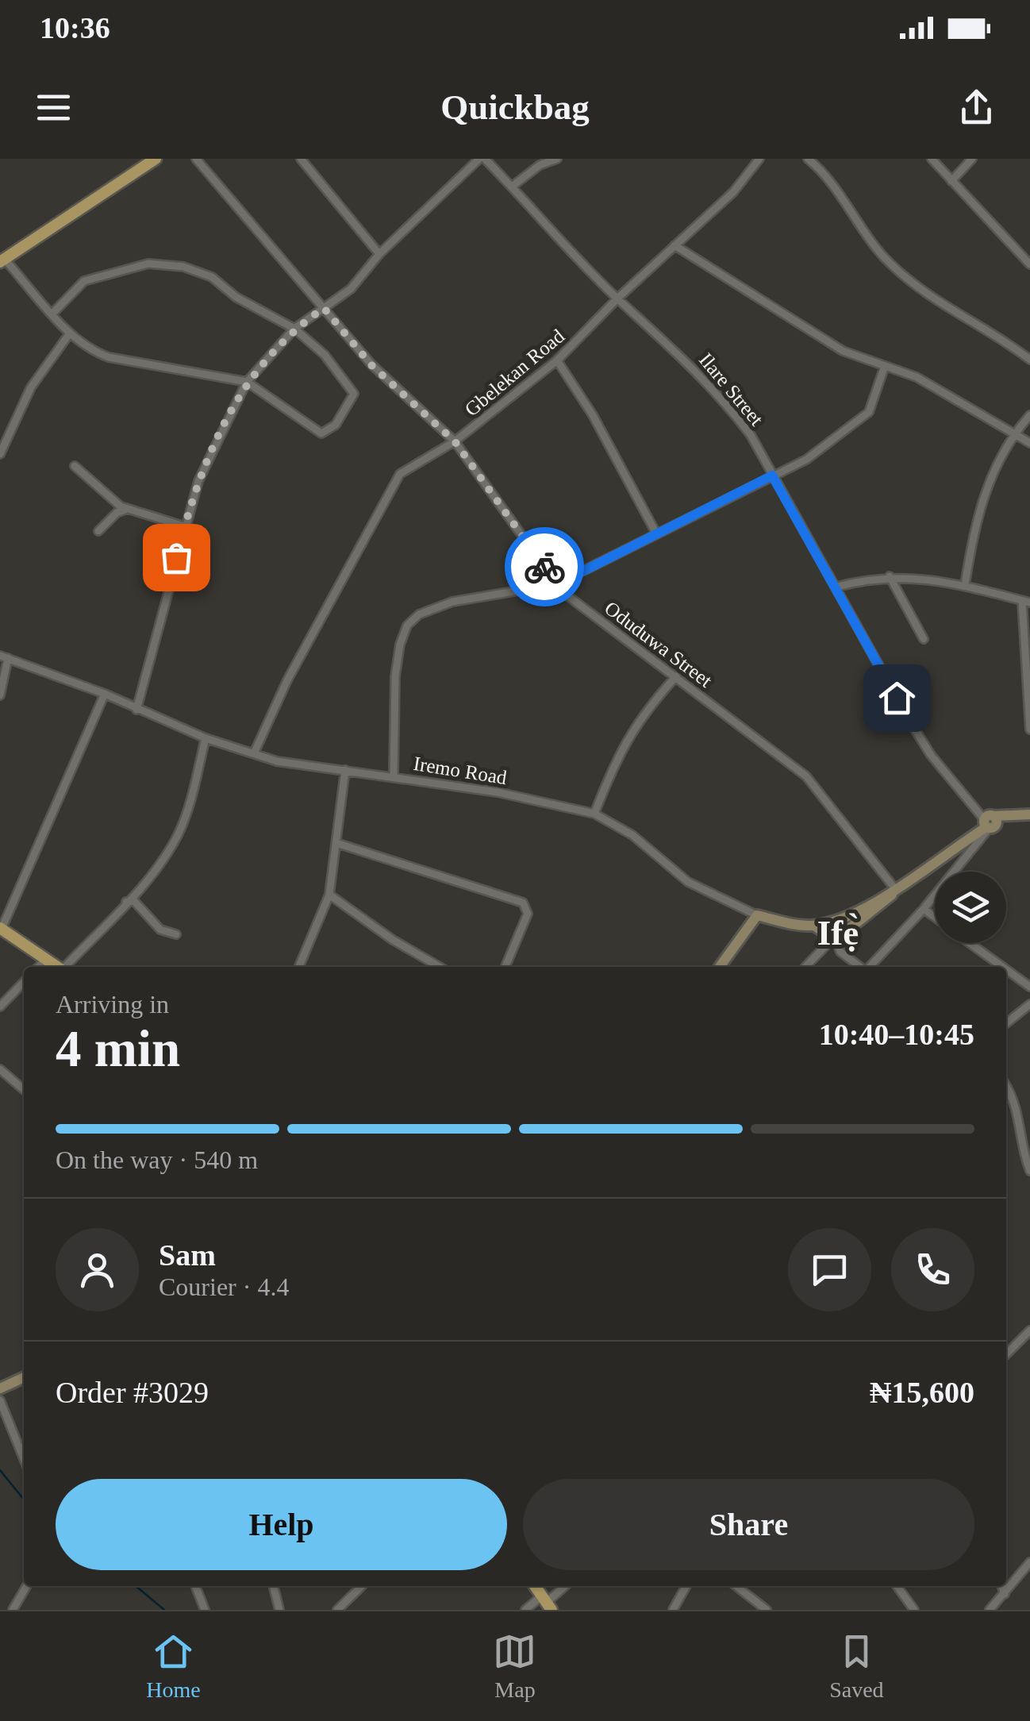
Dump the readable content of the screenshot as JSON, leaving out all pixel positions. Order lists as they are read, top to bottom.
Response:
{
  "streets": {
    "street": [
      "Gbelekan Road",
      "Ilare Street",
      "Oduduwa Street",
      "Iremo Road"
    ]
  },
  "crossings": [
    ["Gbelekan Road", "Ilare Street"],
    ["Gbelekan Road", "Oduduwa Street"],
    ["Gbelekan Road", "Iremo Road"]
  ],
  "districts": ["Ifẹ̀"],
  "page": {
    "status": "10:36",
    "header": "Quickbag",
    "heading": ["4 min", "Arriving in", "10:40–10:45"],
    "panel": [
      "Sam",
      "Courier · 4.4",
      "Order #3029",
      "₦15,600"
    ],
    "bar": "On the way · 540 m",
    "buttons": ["Help", "Share"],
    "tabs": ["Home", "Map", "Saved"]
  }
}
